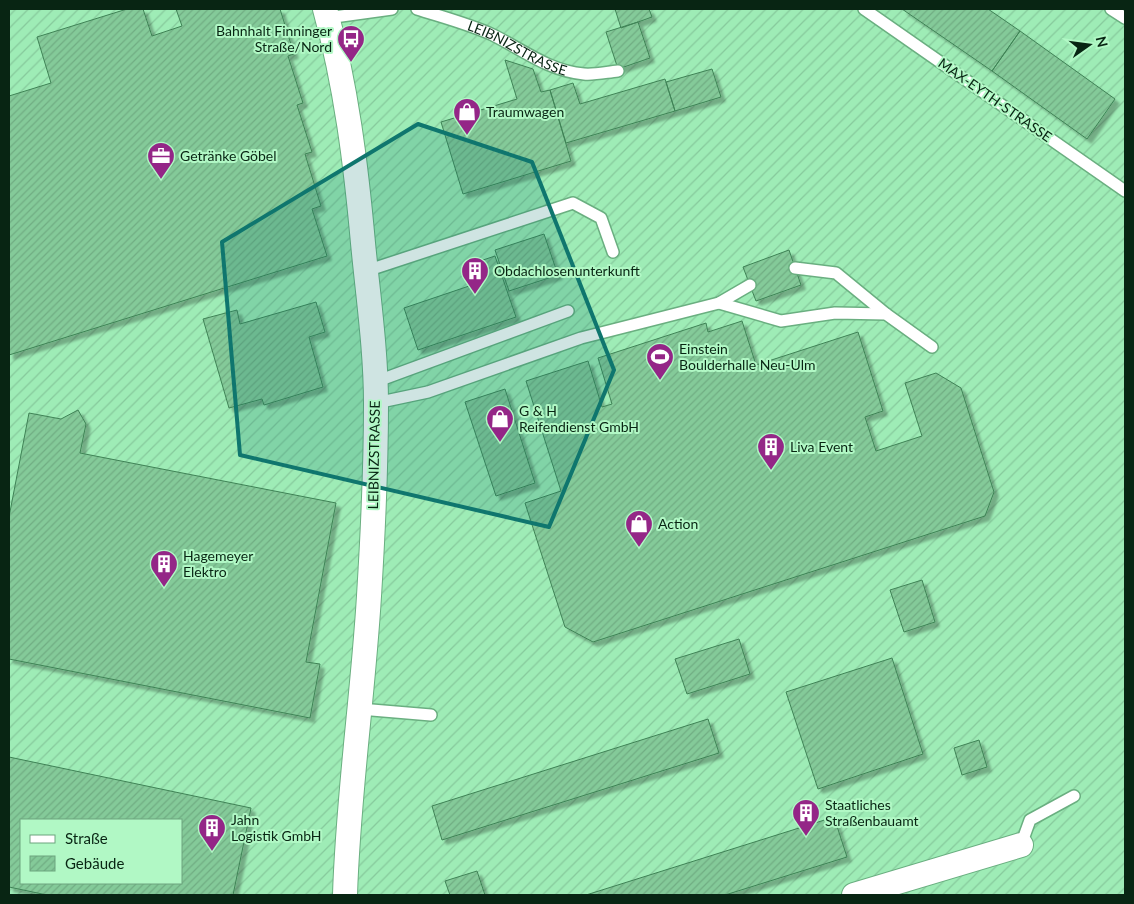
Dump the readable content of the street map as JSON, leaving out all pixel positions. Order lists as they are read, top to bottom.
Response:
{
  "streets": {
    "street": ["LEIBNIZSTRASSE"],
    "lane": ["MAX-EYTH-STRASSE"]
  },
  "places": {
    "bus stop": ["Bahnhalt Finninger Straße/Nord"],
    "shop": ["Traumwagen", "G & H Reifendienst GmbH", "Action"],
    "office": ["Getränke Göbel"],
    "building": [
      "Obdachlosenunterkunft",
      "Liva Event",
      "Hagemeyer Elektro",
      "Staatliches Straßenbauamt",
      "Jahn Logistik GmbH"
    ],
    "sports": ["Einstein Boulderhalle Neu-Ulm"]
  },
  "legend": ["Straße", "Gebäude"],
  "north": "right"
}
